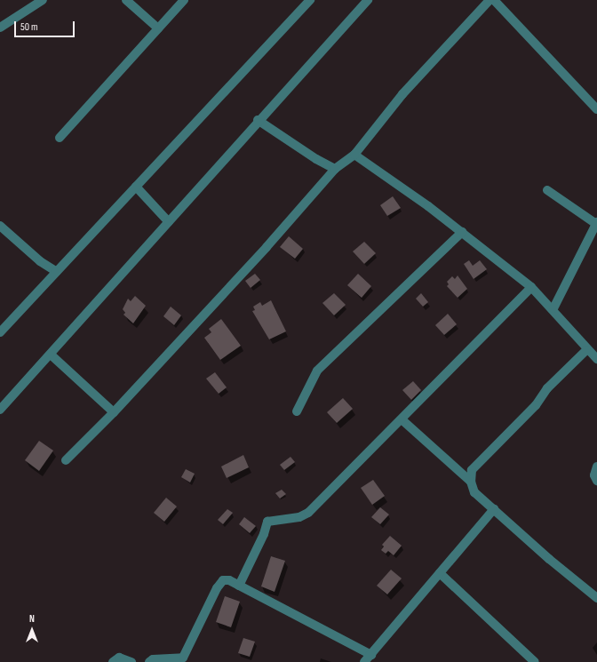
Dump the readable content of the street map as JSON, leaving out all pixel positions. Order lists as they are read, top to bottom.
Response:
{
  "scale_bar": "50 m",
  "north": "top"
}
